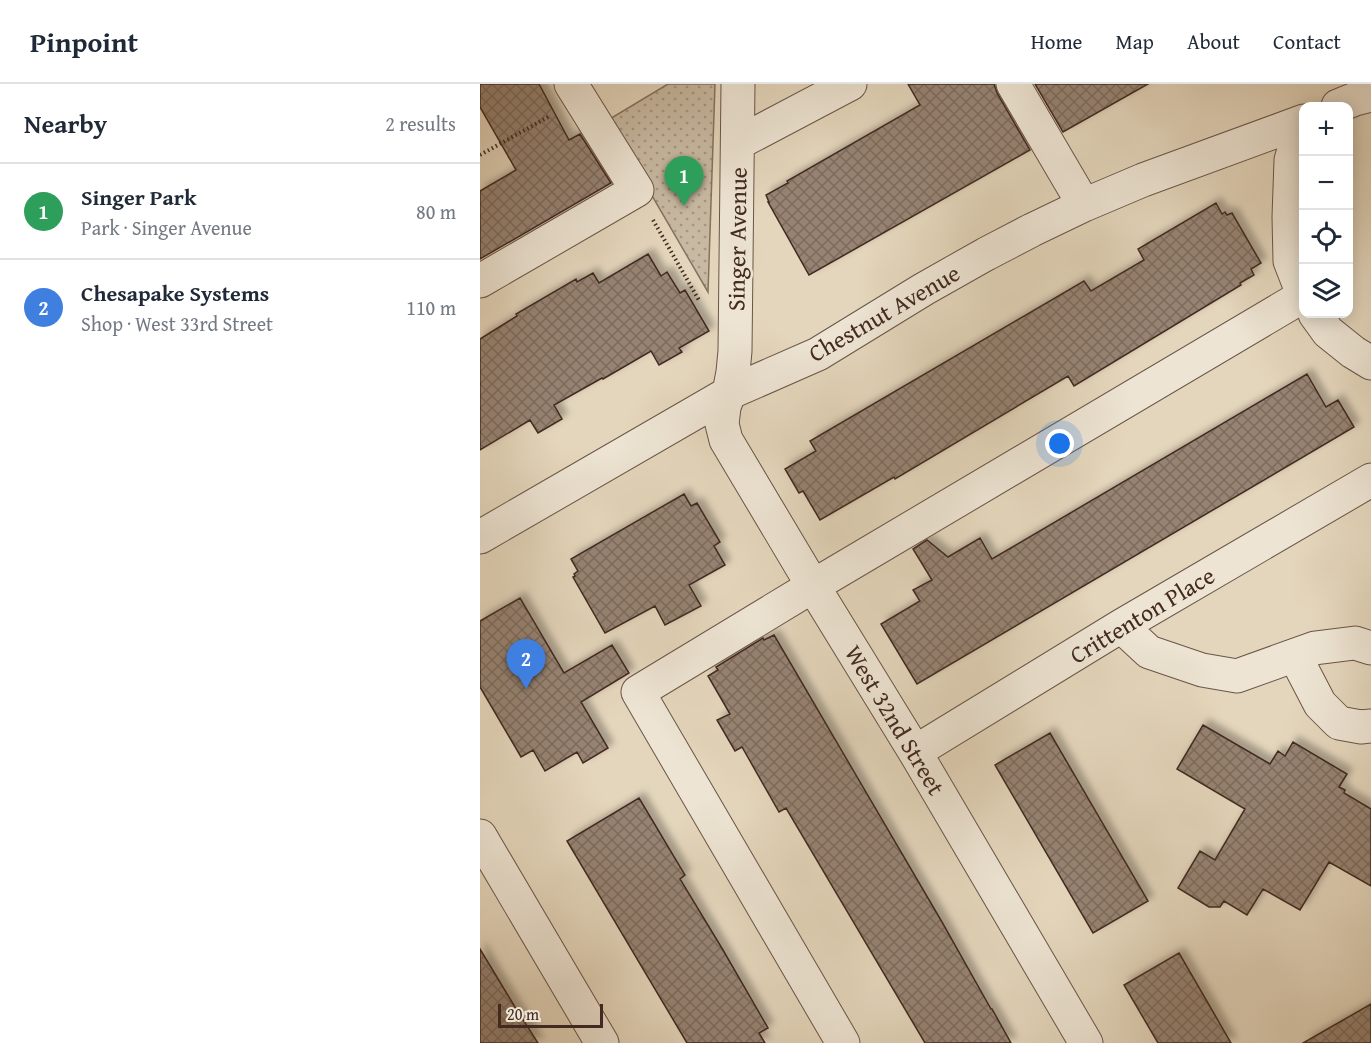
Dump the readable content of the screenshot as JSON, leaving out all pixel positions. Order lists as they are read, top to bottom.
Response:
{
  "streets": {
    "street": [
      "Singer Avenue",
      "Chestnut Avenue",
      "Crittenton Place",
      "West 32nd Street"
    ]
  },
  "crossings": [
    ["Singer Avenue", "Chestnut Avenue"],
    ["Singer Avenue", "West 32nd Street"],
    ["Chestnut Avenue", "West 32nd Street"],
    ["Crittenton Place", "West 32nd Street"]
  ],
  "scale_bar": "20 m",
  "page": {
    "header": "Pinpoint",
    "nav": [
      "Home",
      "Map",
      "About",
      "Contact"
    ],
    "heading": ["Nearby", "2 results"],
    "map_buttons": ["+", "−"],
    "pins": ["1", "2"],
    "list": [
      {
        "mark": "1",
        "name": "Singer Park",
        "note": "Park · Singer Avenue",
        "value": "80 m"
      },
      {
        "mark": "2",
        "name": "Chesapake Systems",
        "note": "Shop · West 33rd Street",
        "value": "110 m"
      }
    ],
    "scale": "20 m"
  }
}
